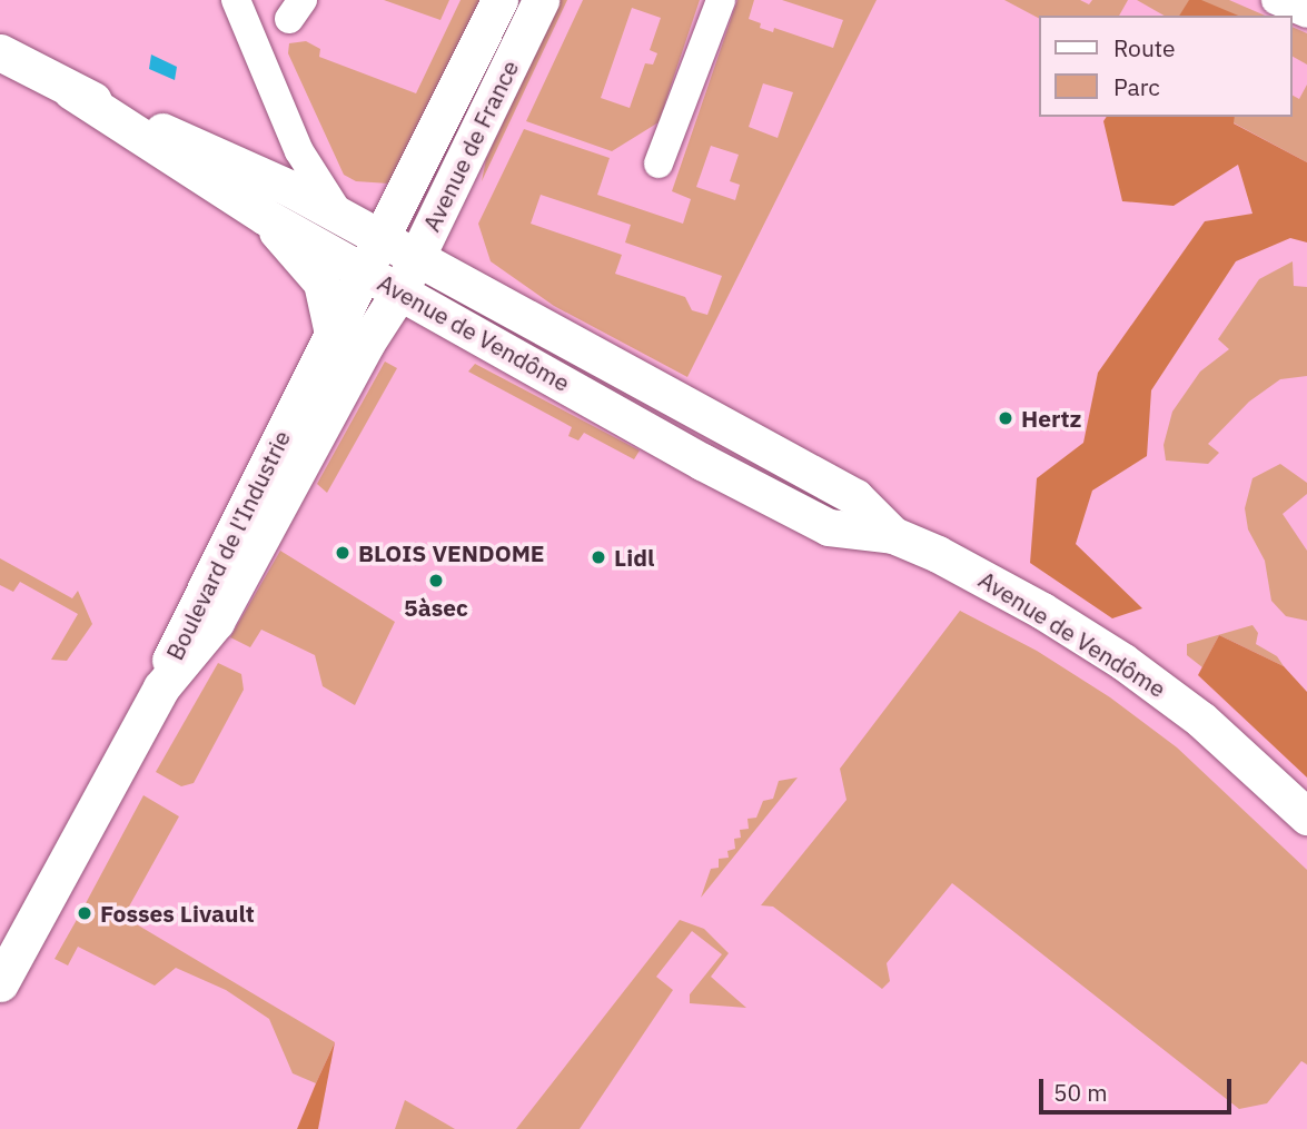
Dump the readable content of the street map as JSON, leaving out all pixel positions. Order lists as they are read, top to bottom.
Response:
{
  "streets": {
    "main road": ["Avenue de France", "Avenue de Vendôme", "Boulevard de l'Industrie"]
  },
  "crossings": [
    ["Avenue de France", "Avenue de Vendôme"],
    ["Avenue de France", "Boulevard de l'Industrie"],
    ["Avenue de Vendôme", "Boulevard de l'Industrie"]
  ],
  "places": [
    "Hertz",
    "BLOIS VENDOME",
    "Lidl",
    "5àsec",
    "Fosses Livault"
  ],
  "legend": ["Route", "Parc"],
  "scale_bar": "50 m"
}
